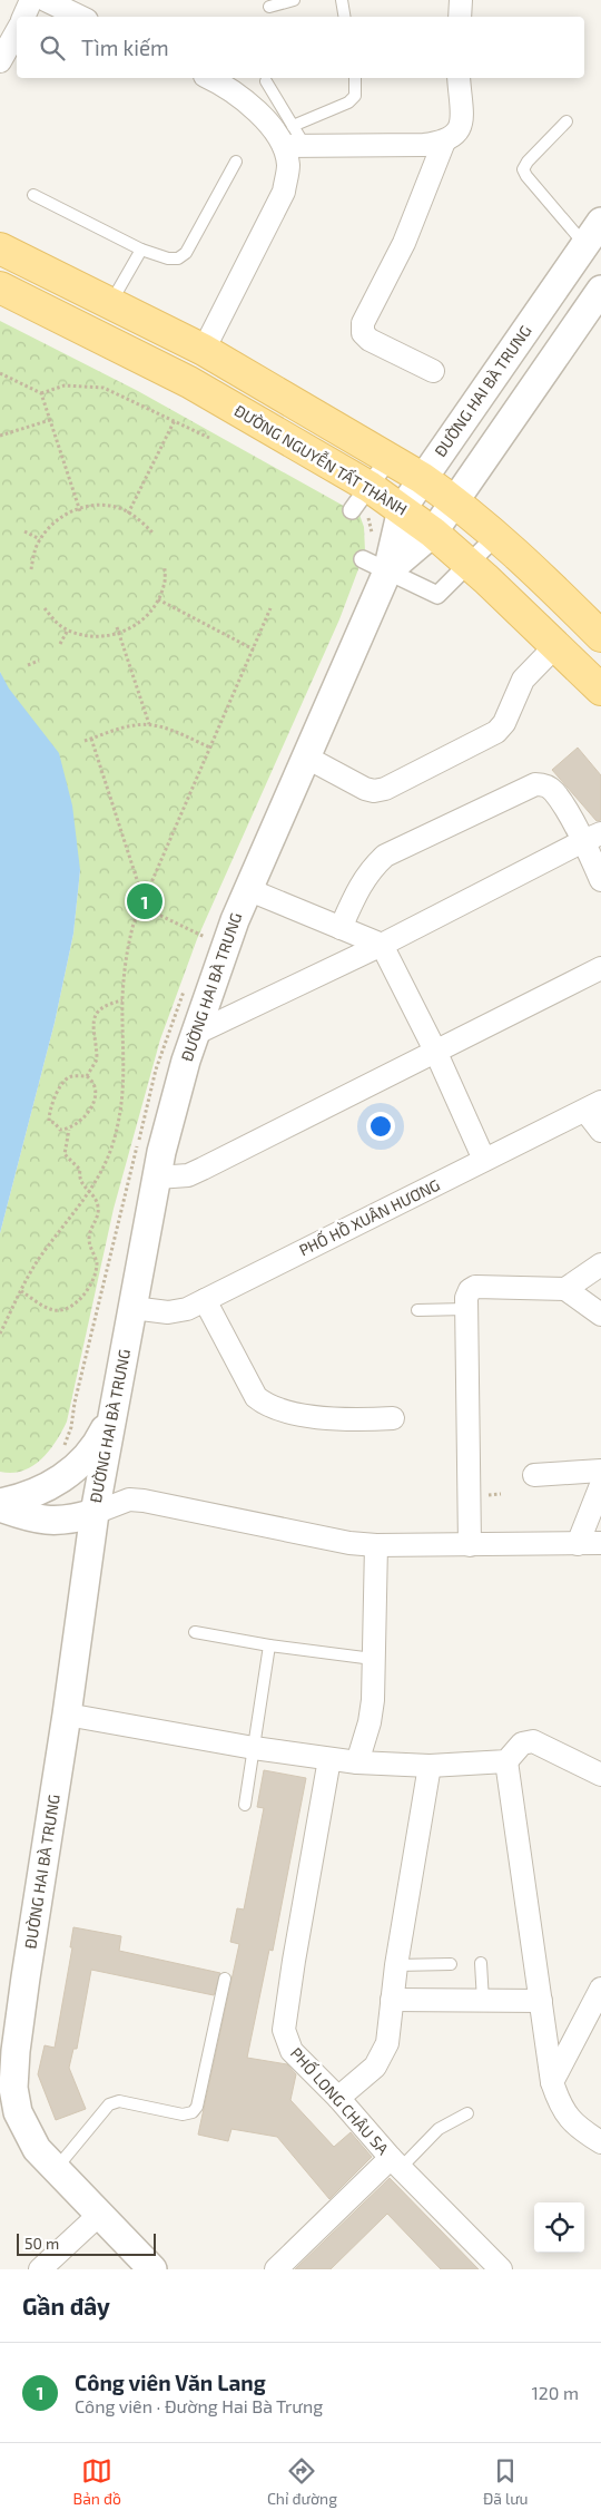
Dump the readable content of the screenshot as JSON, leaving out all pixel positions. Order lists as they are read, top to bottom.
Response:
{
  "streets": {
    "main road": ["ĐƯỜNG NGUYỄN TẤT THÀNH"],
    "street": ["ĐƯỜNG HAI BÀ TRƯNG", "PHỐ HỒ XUÂN HƯƠNG", "PHỐ LONG CHÂU SA"]
  },
  "crossings": [
    ["ĐƯỜNG HAI BÀ TRƯNG", "ĐƯỜNG NGUYỄN TẤT THÀNH"],
    ["ĐƯỜNG HAI BÀ TRƯNG", "PHỐ HỒ XUÂN HƯƠNG"]
  ],
  "scale_bar": "50 m",
  "page": {
    "search": "Tìm kiếm",
    "pins": "1",
    "scale": "50 m",
    "heading": "Gần đây",
    "list": [
      {
        "mark": "1",
        "name": "Công viên Văn Lang",
        "note": "Công viên · Đường Hai Bà Trưng",
        "value": "120 m"
      }
    ],
    "nav": ["Bản đồ", "Chỉ đường", "Đã lưu"]
  }
}
